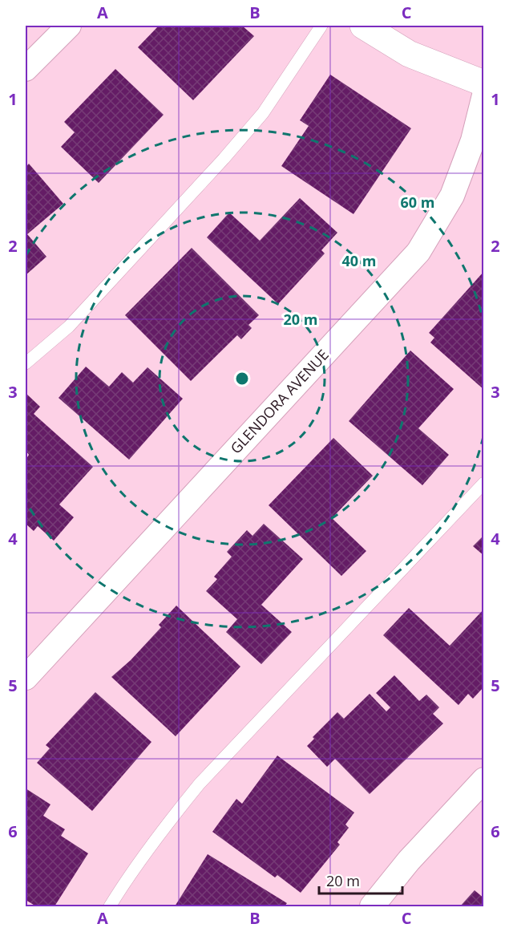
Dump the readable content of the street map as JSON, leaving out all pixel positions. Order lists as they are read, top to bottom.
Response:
{
  "streets": {
    "street": ["GLENDORA AVENUE"]
  },
  "scale_bar": "20 m",
  "grid": {
    "columns": ["A", "B", "C"],
    "rows": [
      "1",
      "2",
      "3",
      "4",
      "5",
      "6"
    ]
  },
  "rings": ["60 m", "40 m", "20 m"]
}
